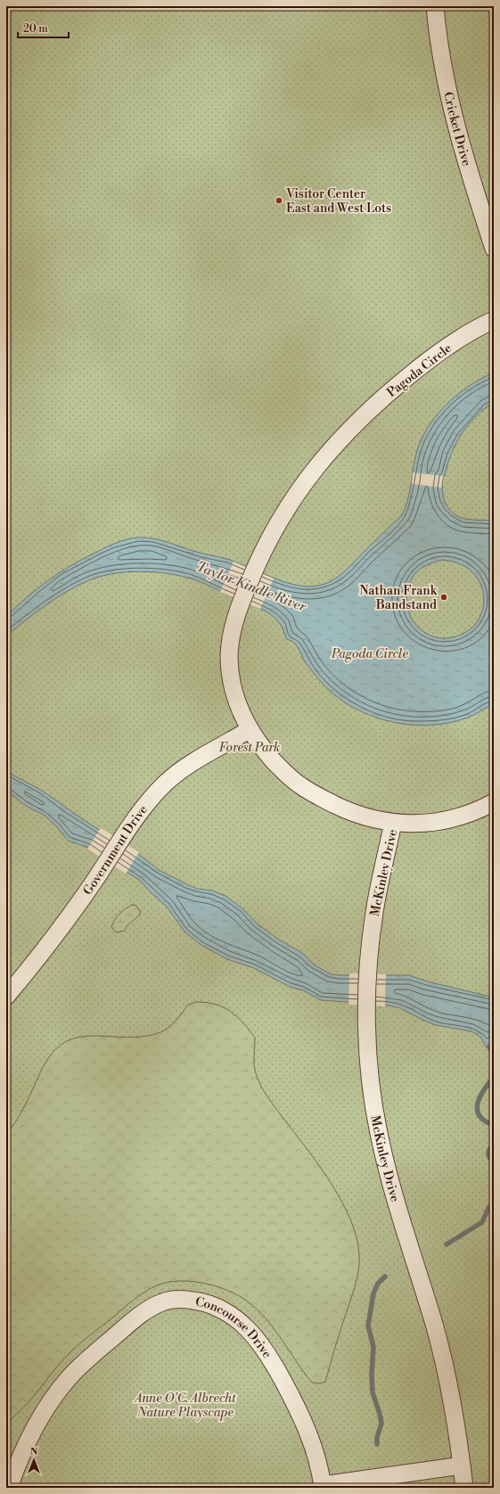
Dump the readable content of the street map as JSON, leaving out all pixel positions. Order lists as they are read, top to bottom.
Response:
{
  "streets": {
    "street": [
      "Cricket Drive",
      "Pagoda Circle",
      "Government Drive",
      "McKinley Drive",
      "Concourse Drive"
    ]
  },
  "crossings": [
    ["Pagoda Circle", "Government Drive"],
    ["Pagoda Circle", "McKinley Drive"],
    ["McKinley Drive", "Concourse Drive"]
  ],
  "water": ["Taylor Kindle River"],
  "parks": ["Pagoda Circle", "Forest Park", "Anne O’C. Albrecht Nature Playscape"],
  "places": ["Visitor Center East and West Lots", "Nathan Frank Bandstand"],
  "scale_bar": "20 m",
  "north": "top"
}
